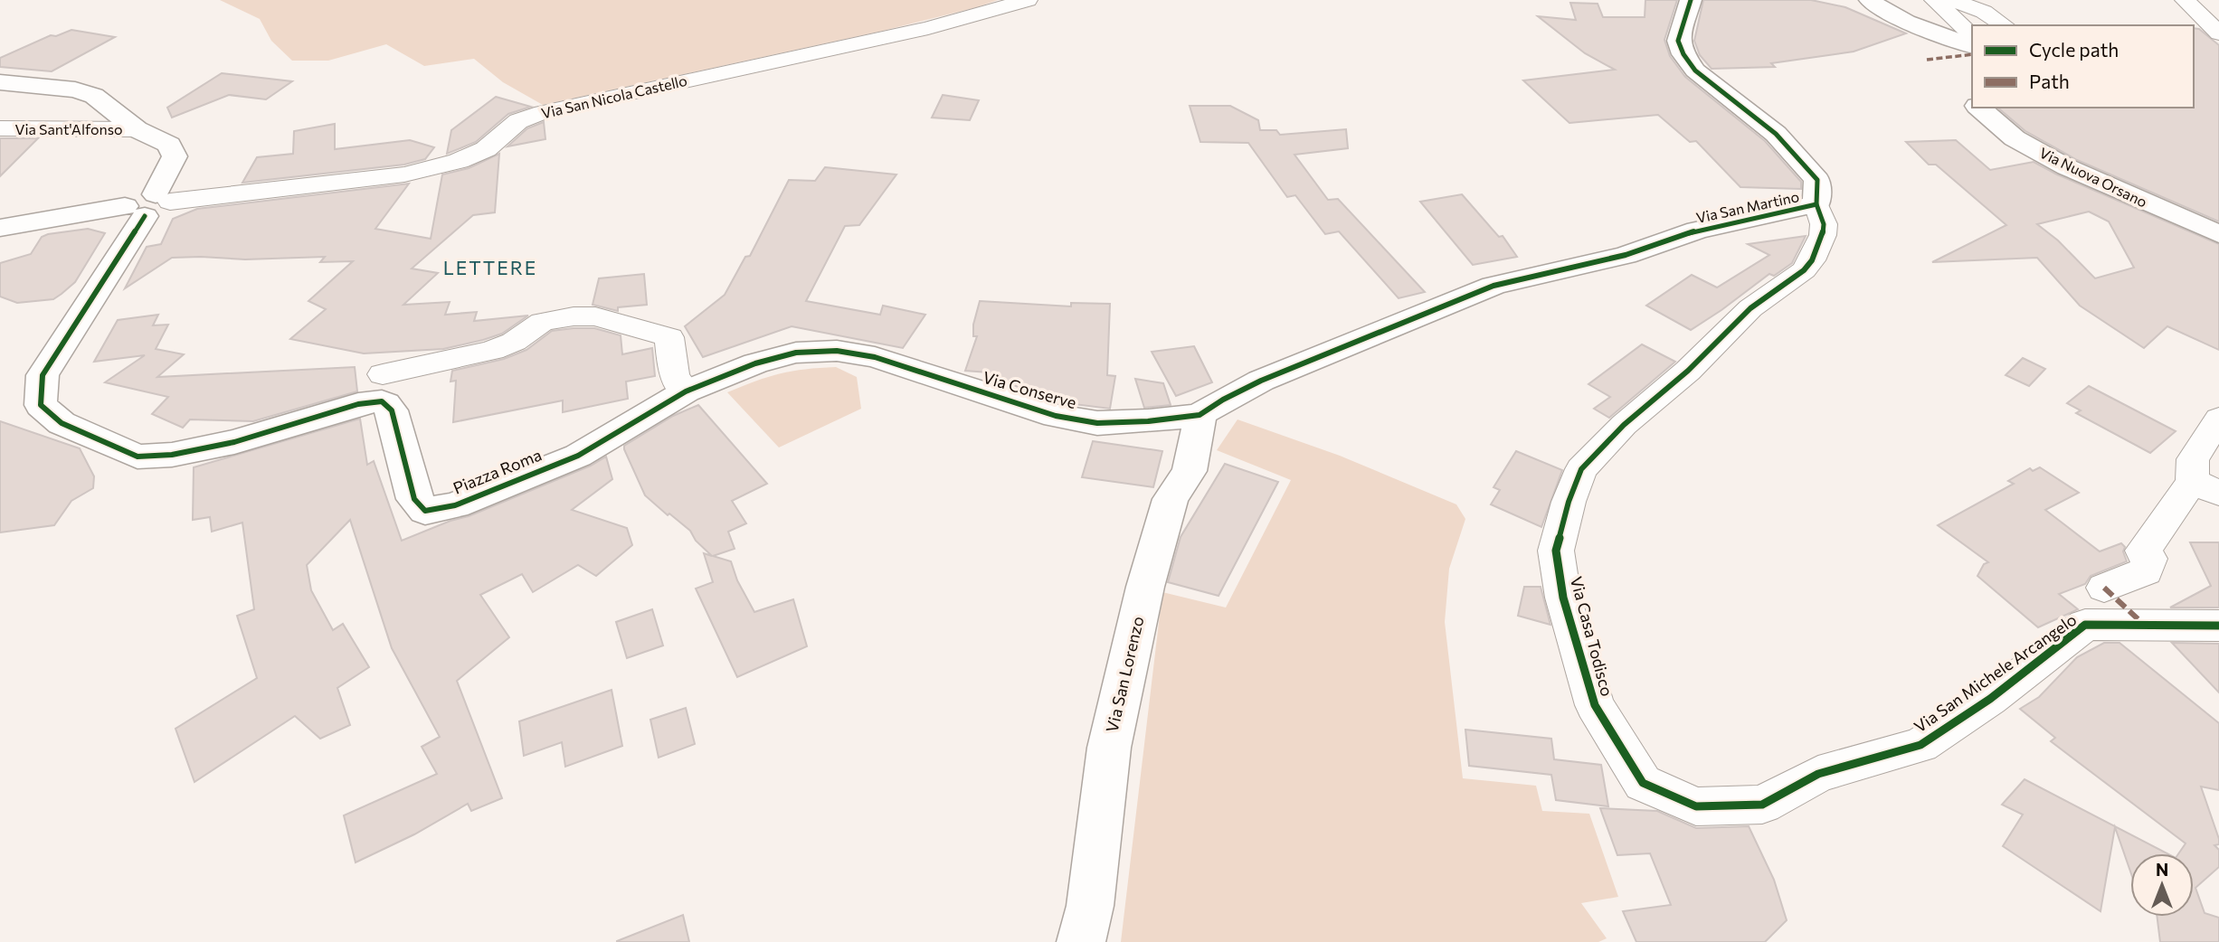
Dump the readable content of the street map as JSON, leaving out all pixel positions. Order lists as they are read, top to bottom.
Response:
{
  "streets": {
    "street": [
      "Via San Nicola Castello",
      "Via Sant'Alfonso",
      "Via Nuova Orsano",
      "Via San Martino",
      "Via Conserve",
      "Piazza Roma",
      "Via Casa Todisco",
      "Via San Michele Arcangelo",
      "Via San Lorenzo"
    ]
  },
  "crossings": [
    ["Via San Martino", "Via Conserve"],
    ["Via San Martino", "Via Casa Todisco"],
    ["Via Conserve", "Piazza Roma"],
    ["Via Conserve", "Via San Lorenzo"],
    ["Via Casa Todisco", "Via San Michele Arcangelo"]
  ],
  "districts": ["LETTERE"],
  "legend": ["Cycle path", "Path"],
  "north": "top"
}
